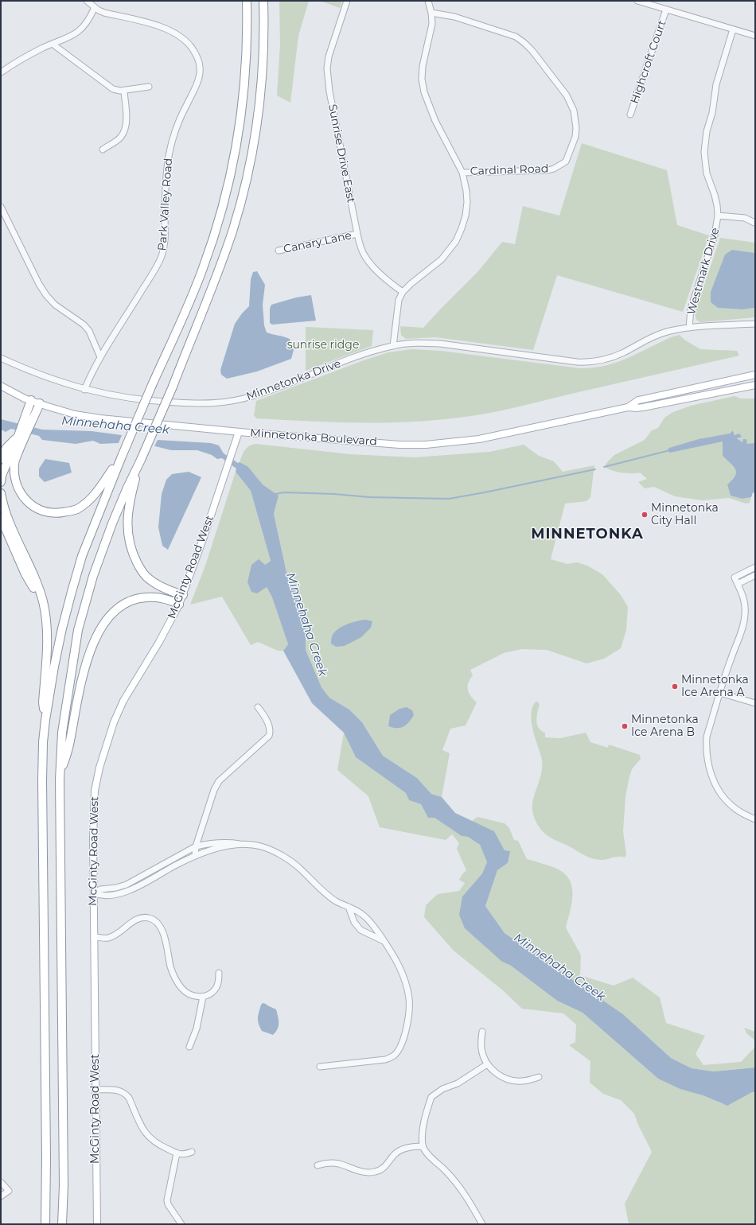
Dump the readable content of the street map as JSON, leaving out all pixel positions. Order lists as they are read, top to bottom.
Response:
{
  "streets": {
    "main road": ["Minnetonka Boulevard", "McGinty Road West"],
    "street": [
      "Highcroft Court",
      "Sunrise Drive East",
      "Cardinal Road",
      "Park Valley Road",
      "Canary Lane",
      "Westmark Drive",
      "Minnetonka Drive"
    ]
  },
  "crossings": [
    ["Sunrise Drive East", "Canary Lane"],
    ["Park Valley Road", "Minnetonka Drive"],
    ["Westmark Drive", "Minnetonka Drive"],
    ["Minnetonka Boulevard", "McGinty Road West"]
  ],
  "districts": ["MINNETONKA"],
  "water": ["Minnehaha Creek"],
  "parks": ["sunrise ridge"],
  "places": ["Minnetonka City Hall", "Minnetonka Ice Arena A", "Minnetonka Ice Arena B"]
}
